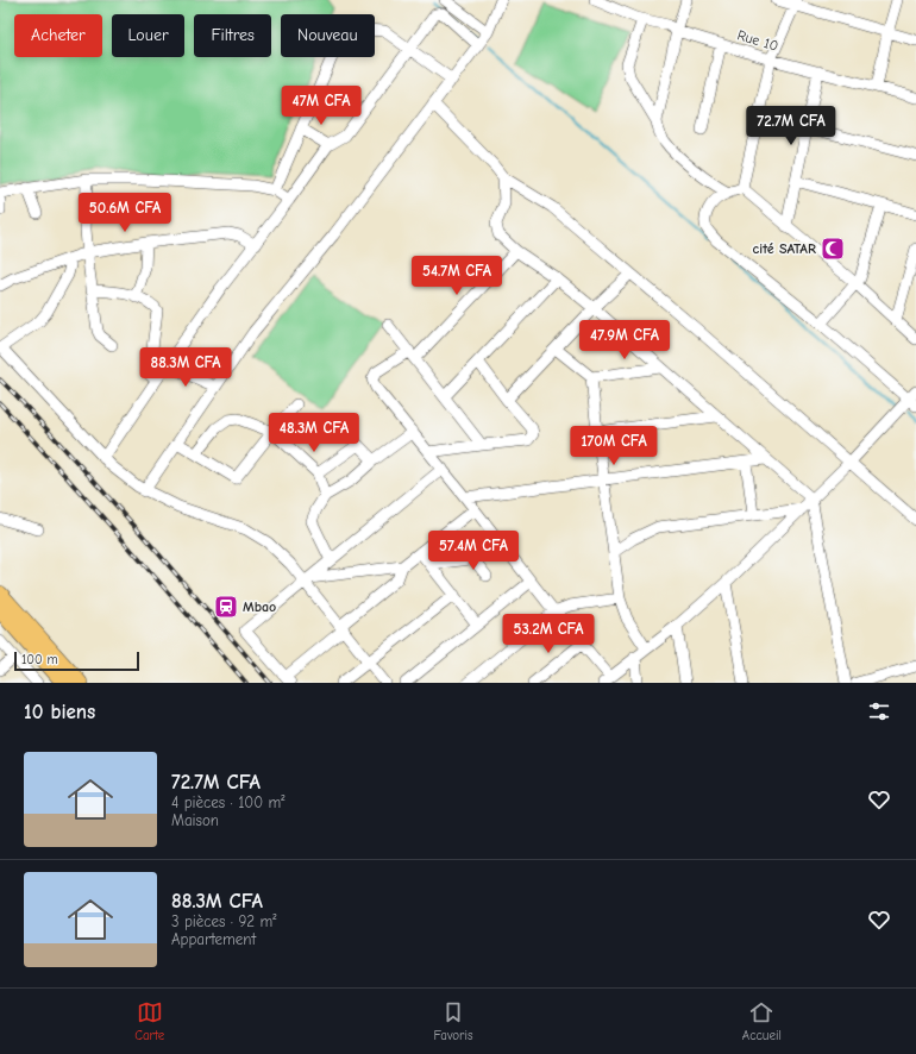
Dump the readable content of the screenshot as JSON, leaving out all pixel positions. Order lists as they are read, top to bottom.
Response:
{
  "streets": {
    "street": ["Rue 10"]
  },
  "places": {
    "mosque": ["cité SATAR"],
    "station": ["Mbao"]
  },
  "scale_bar": "100 m",
  "page": {
    "chip": [
      "Acheter",
      "Louer",
      "Filtres",
      "Nouveau"
    ],
    "price": [
      "47M CFA",
      "72.7M CFA",
      "50.6M CFA",
      "54.7M CFA",
      "47.9M CFA",
      "88.3M CFA",
      "48.3M CFA",
      "170M CFA",
      "57.4M CFA",
      "53.2M CFA"
    ],
    "scale": "100 m",
    "heading": "10 biens",
    "list": [
      {
        "name": "72.7M CFA",
        "note": "4 pièces · 100 m² · Maison"
      },
      {
        "name": "88.3M CFA",
        "note": "3 pièces · 92 m² · Appartement"
      }
    ],
    "tabs": ["Carte", "Favoris", "Accueil"]
  }
}
